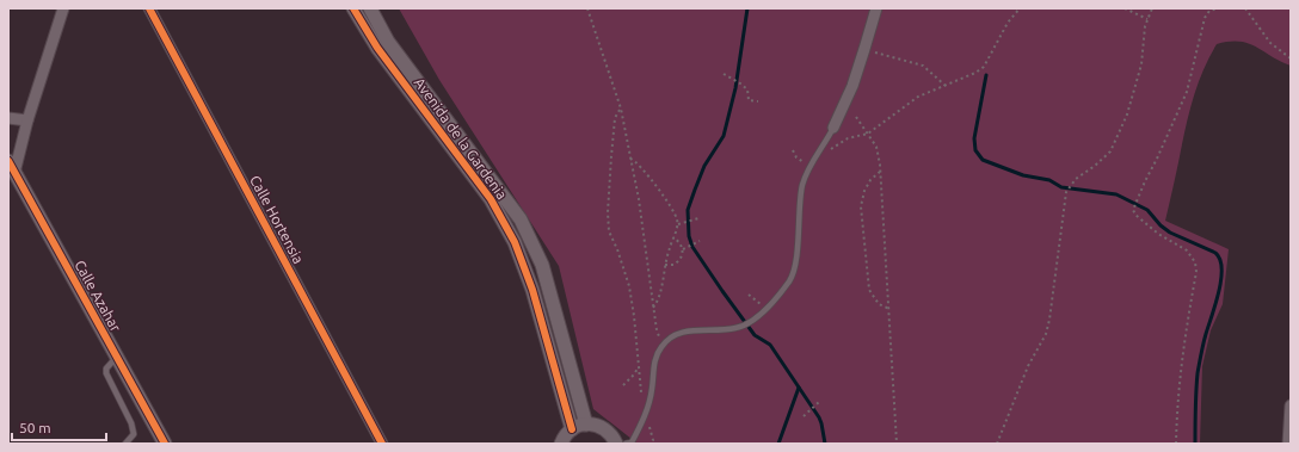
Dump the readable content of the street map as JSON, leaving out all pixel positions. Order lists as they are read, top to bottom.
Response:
{
  "streets": {
    "street": ["Avenida de la Gardenia", "Calle Hortensia", "Calle Azahar"]
  },
  "scale_bar": "50 m"
}
